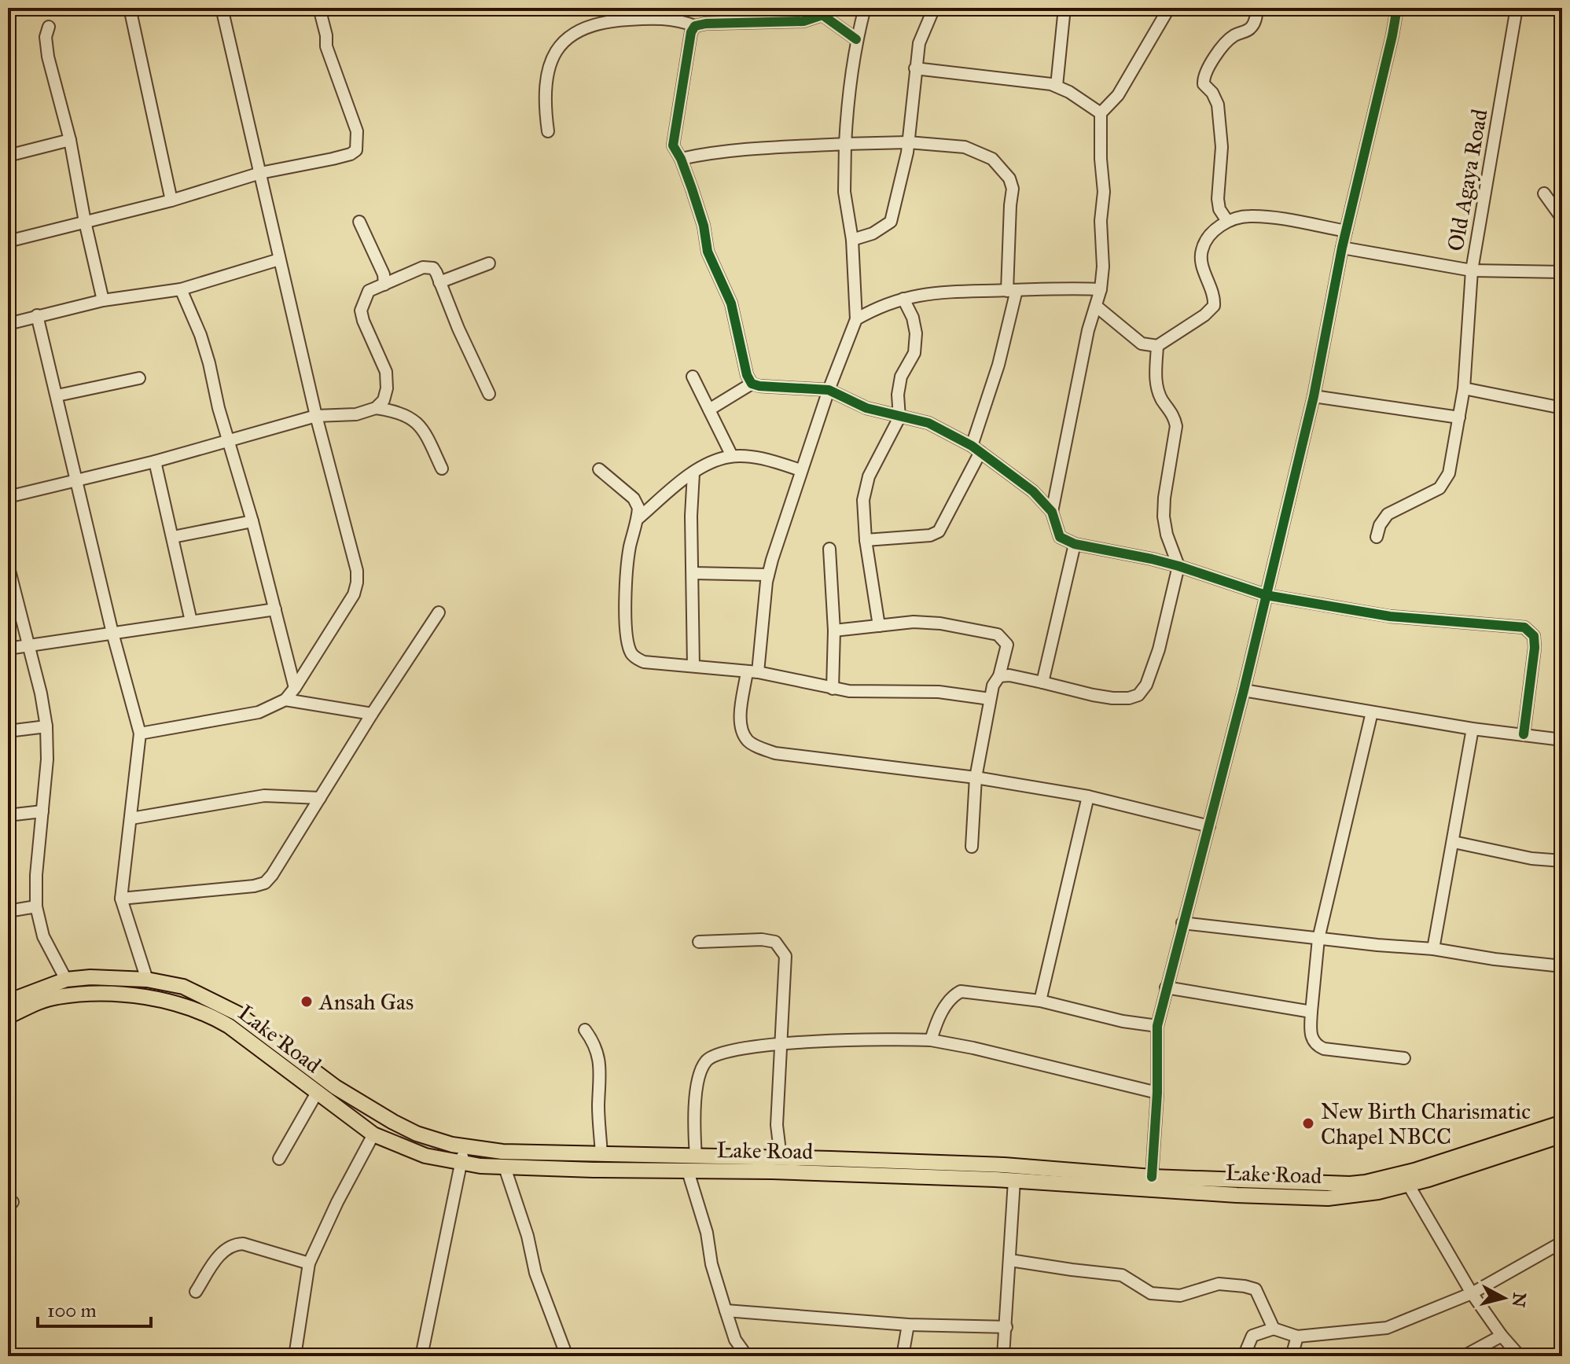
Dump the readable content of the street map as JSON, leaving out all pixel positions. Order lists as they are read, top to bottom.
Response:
{
  "streets": {
    "main road": ["Lake Road"],
    "street": ["Old Agaya Road"]
  },
  "places": ["Ansah Gas", "New Birth Charismatic Chapel NBCC"],
  "scale_bar": "100 m",
  "north": "right"
}
